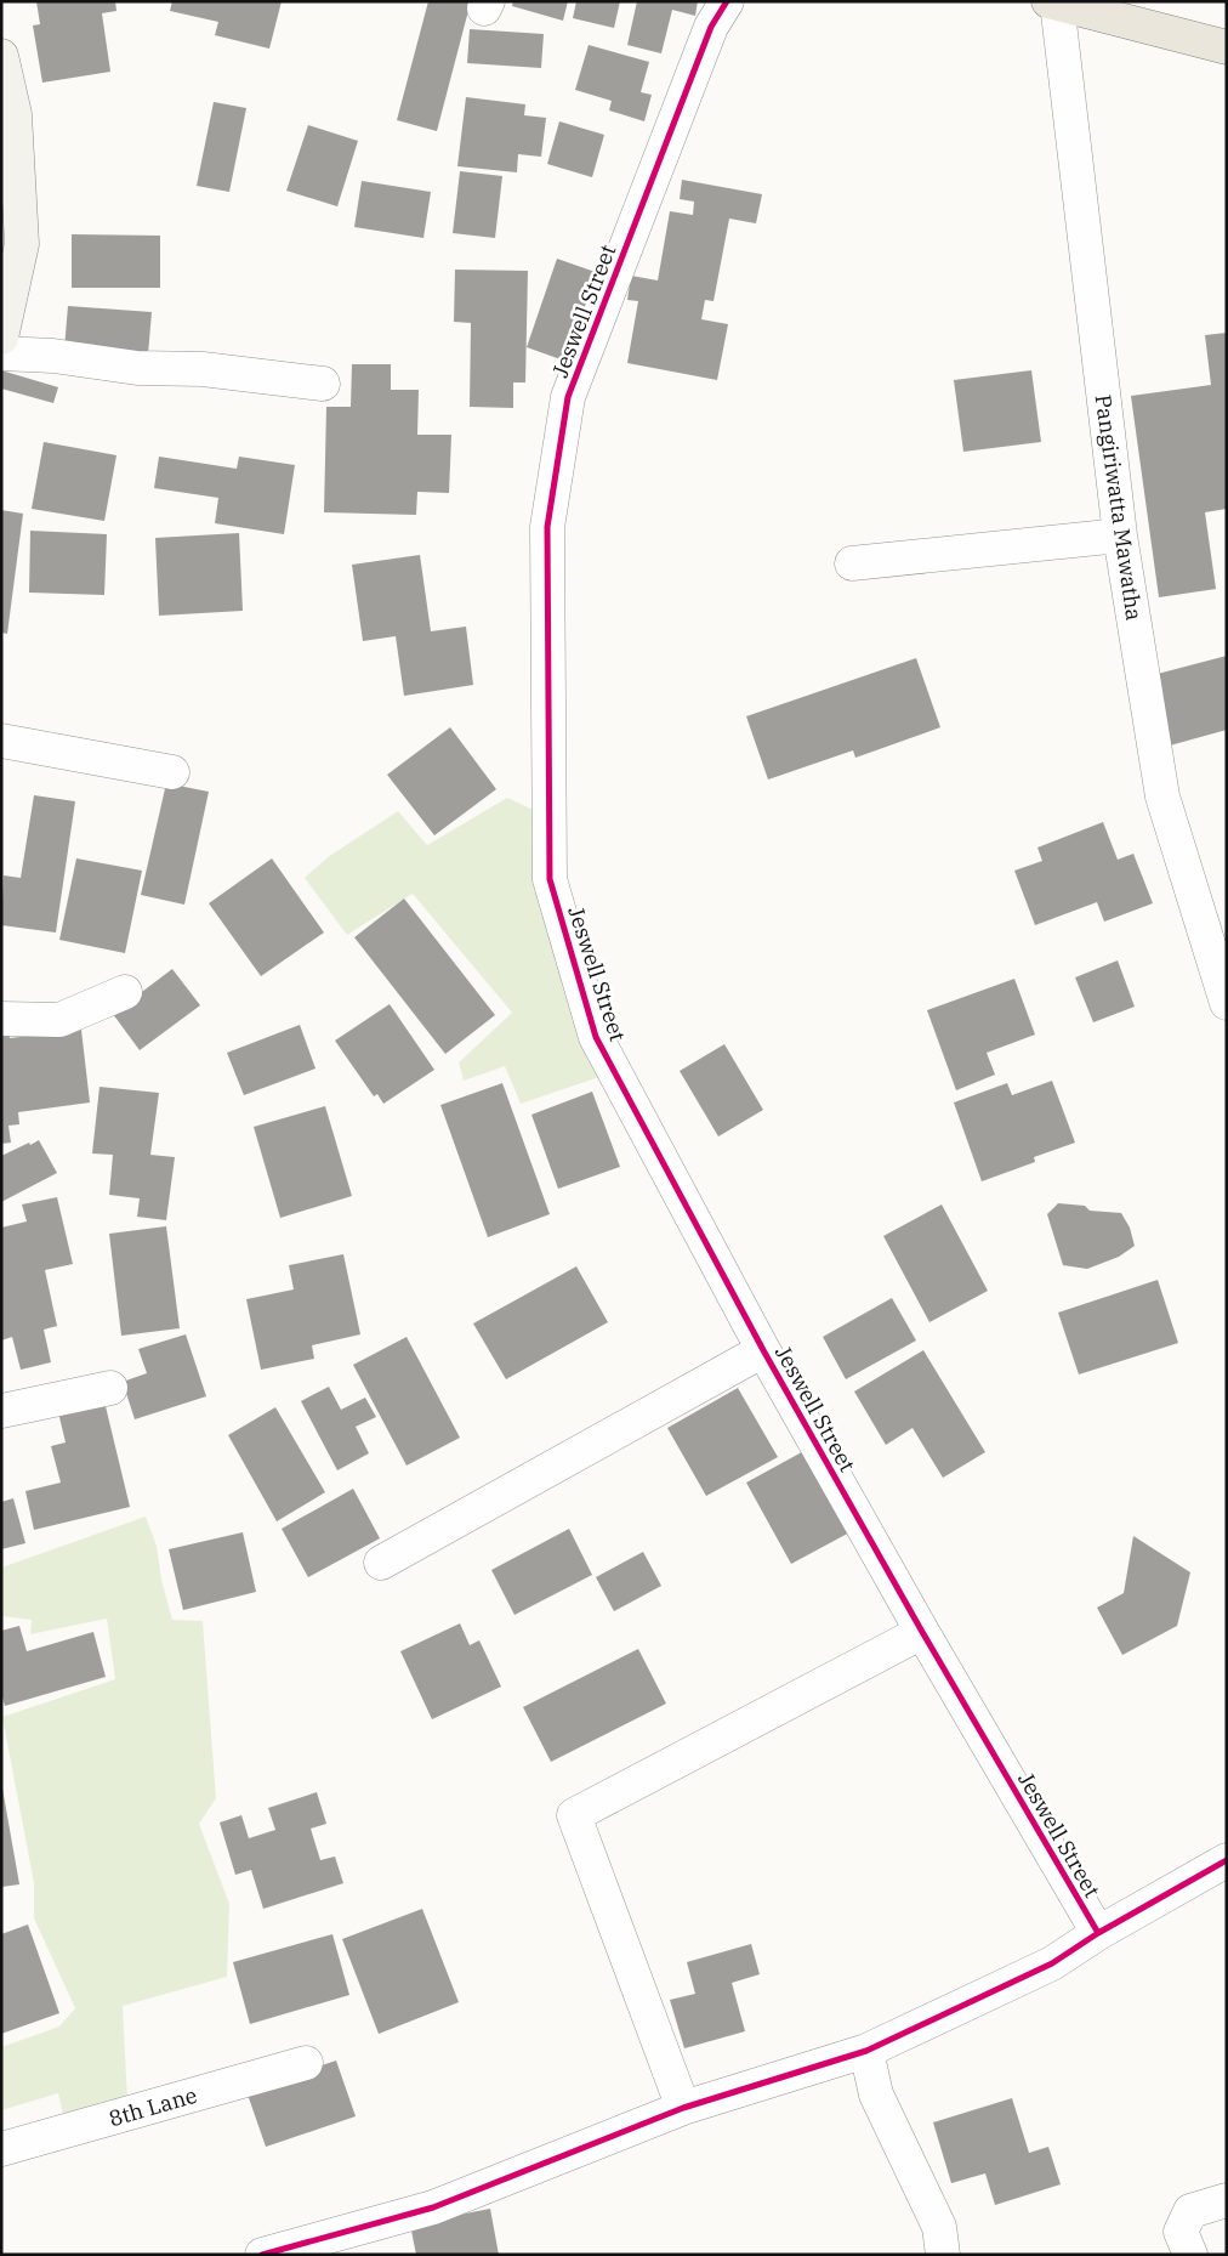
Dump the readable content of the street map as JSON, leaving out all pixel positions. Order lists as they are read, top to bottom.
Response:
{
  "streets": {
    "street": ["Jeswell Street", "Pangiriwatta Mawatha", "8th Lane"]
  }
}
